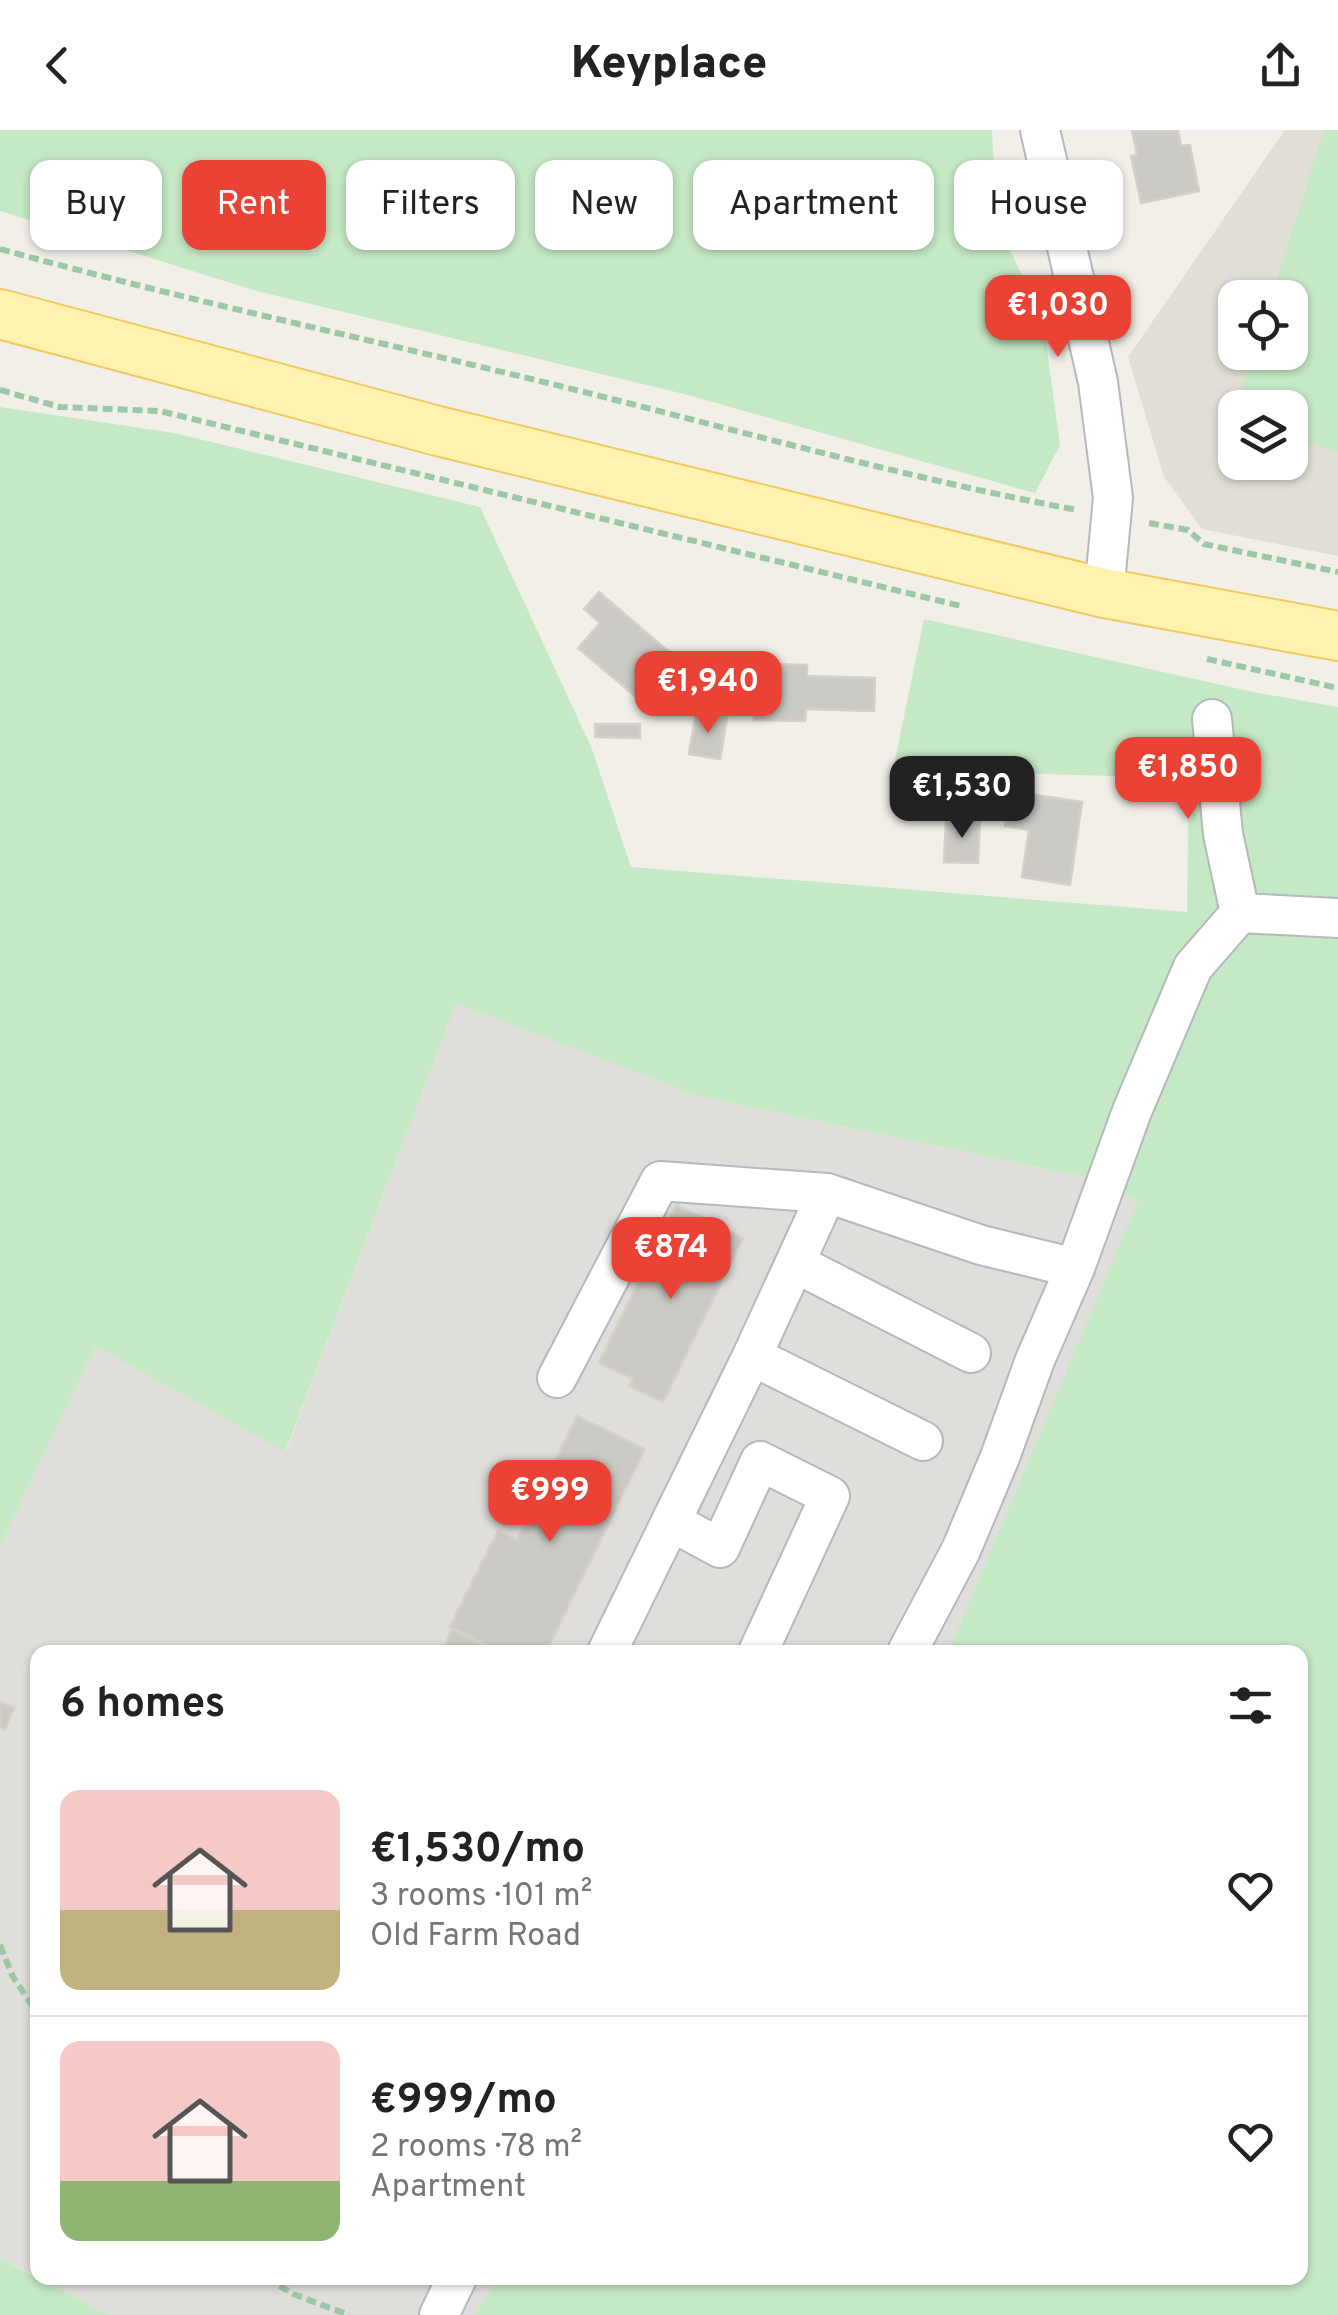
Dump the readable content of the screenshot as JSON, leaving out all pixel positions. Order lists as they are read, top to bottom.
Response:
{
  "page": {
    "header": "Keyplace",
    "chip": [
      "Buy",
      "Rent",
      "Filters",
      "New",
      "Apartment",
      "House"
    ],
    "price": [
      "€1,030",
      "€1,940",
      "€1,850",
      "€1,530",
      "€874",
      "€999"
    ],
    "heading": "6 homes",
    "list": [
      {
        "name": "€1,530/mo",
        "note": "3 rooms · 101 m² · Old Farm Road"
      },
      {
        "name": "€999/mo",
        "note": "2 rooms · 78 m² · Apartment"
      }
    ]
  }
}
